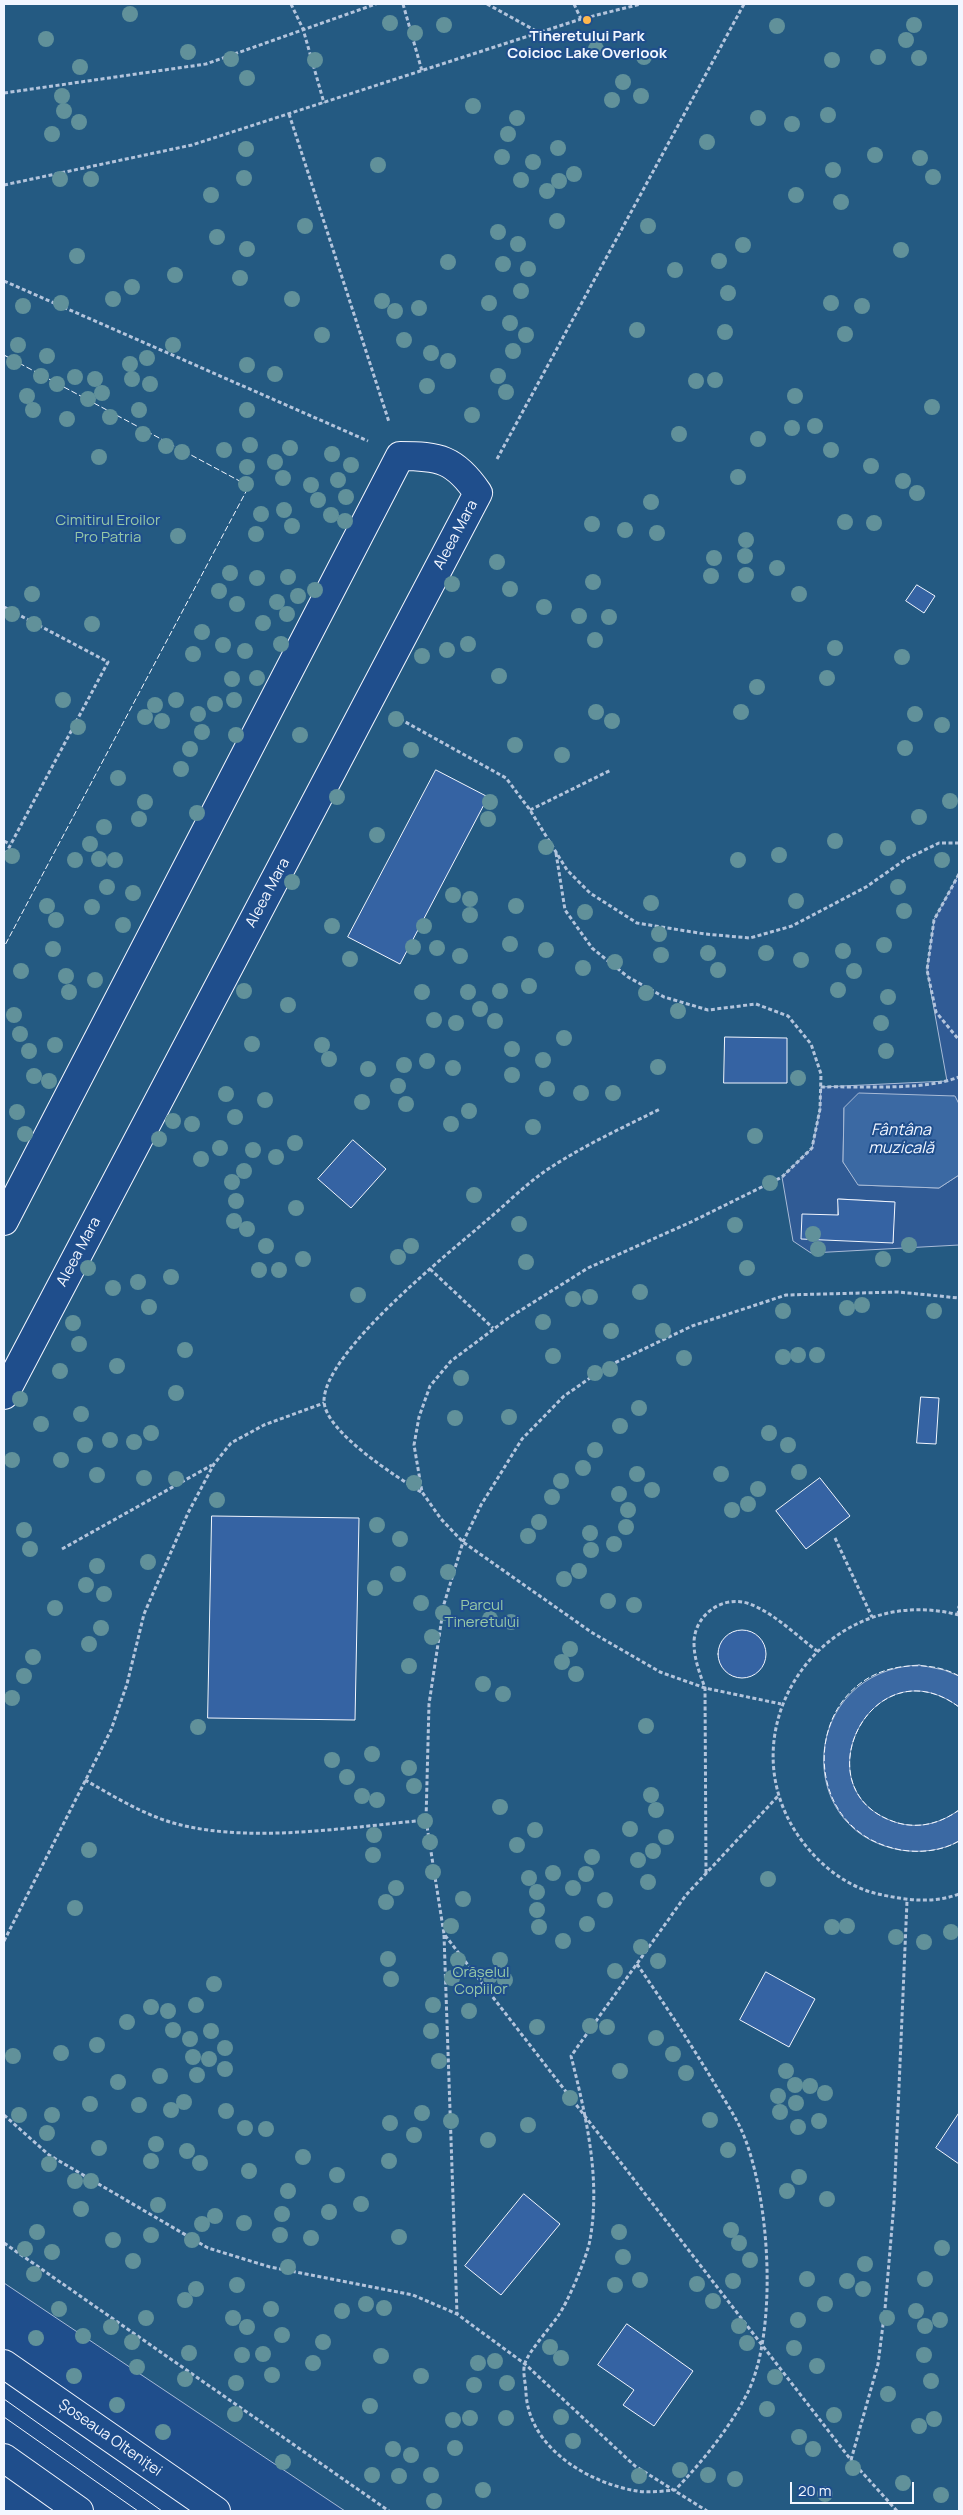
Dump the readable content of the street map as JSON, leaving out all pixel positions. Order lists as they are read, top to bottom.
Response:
{
  "streets": {
    "street": ["Aleea Mara", "Șoseaua Olteniței"]
  },
  "water": ["Fântâna muzicală"],
  "parks": ["Cimitirul Eroilor Pro Patria", "Parcul Tineretului", "Orășelul Copiilor"],
  "places": ["Tineretului Park Coicioc Lake Overlook"],
  "scale_bar": "20 m"
}
